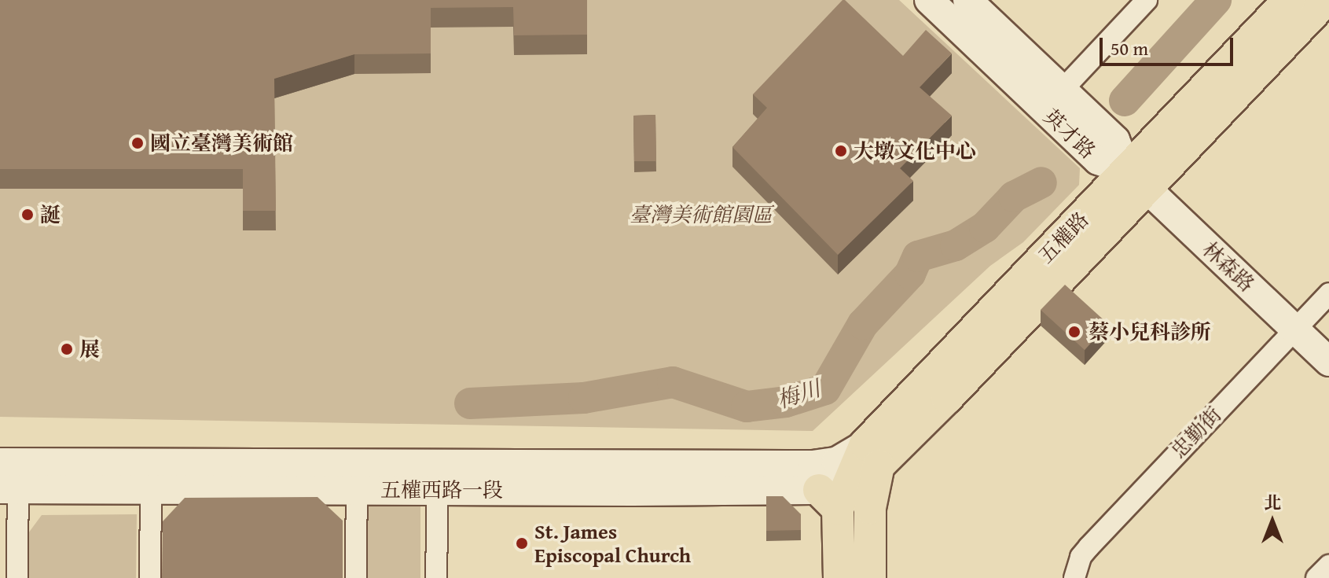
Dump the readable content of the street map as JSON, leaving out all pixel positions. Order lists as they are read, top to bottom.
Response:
{
  "streets": {
    "main road": [
      "英才路",
      "五權路",
      "林森路",
      "五權西路一段"
    ],
    "street": ["忠勤街"]
  },
  "crossings": [
    ["英才路", "五權路"],
    ["英才路", "林森路"],
    ["五權路", "林森路"],
    ["五權路", "五權西路一段"],
    ["林森路", "忠勤街"]
  ],
  "water": ["梅川"],
  "parks": ["臺灣美術館園區"],
  "places": [
    "國立臺灣美術館",
    "大墩文化中心",
    "誕",
    "蔡小兒科診所",
    "展",
    "St. James Episcopal Church"
  ],
  "scale_bar": "50 m",
  "north": "top"
}
